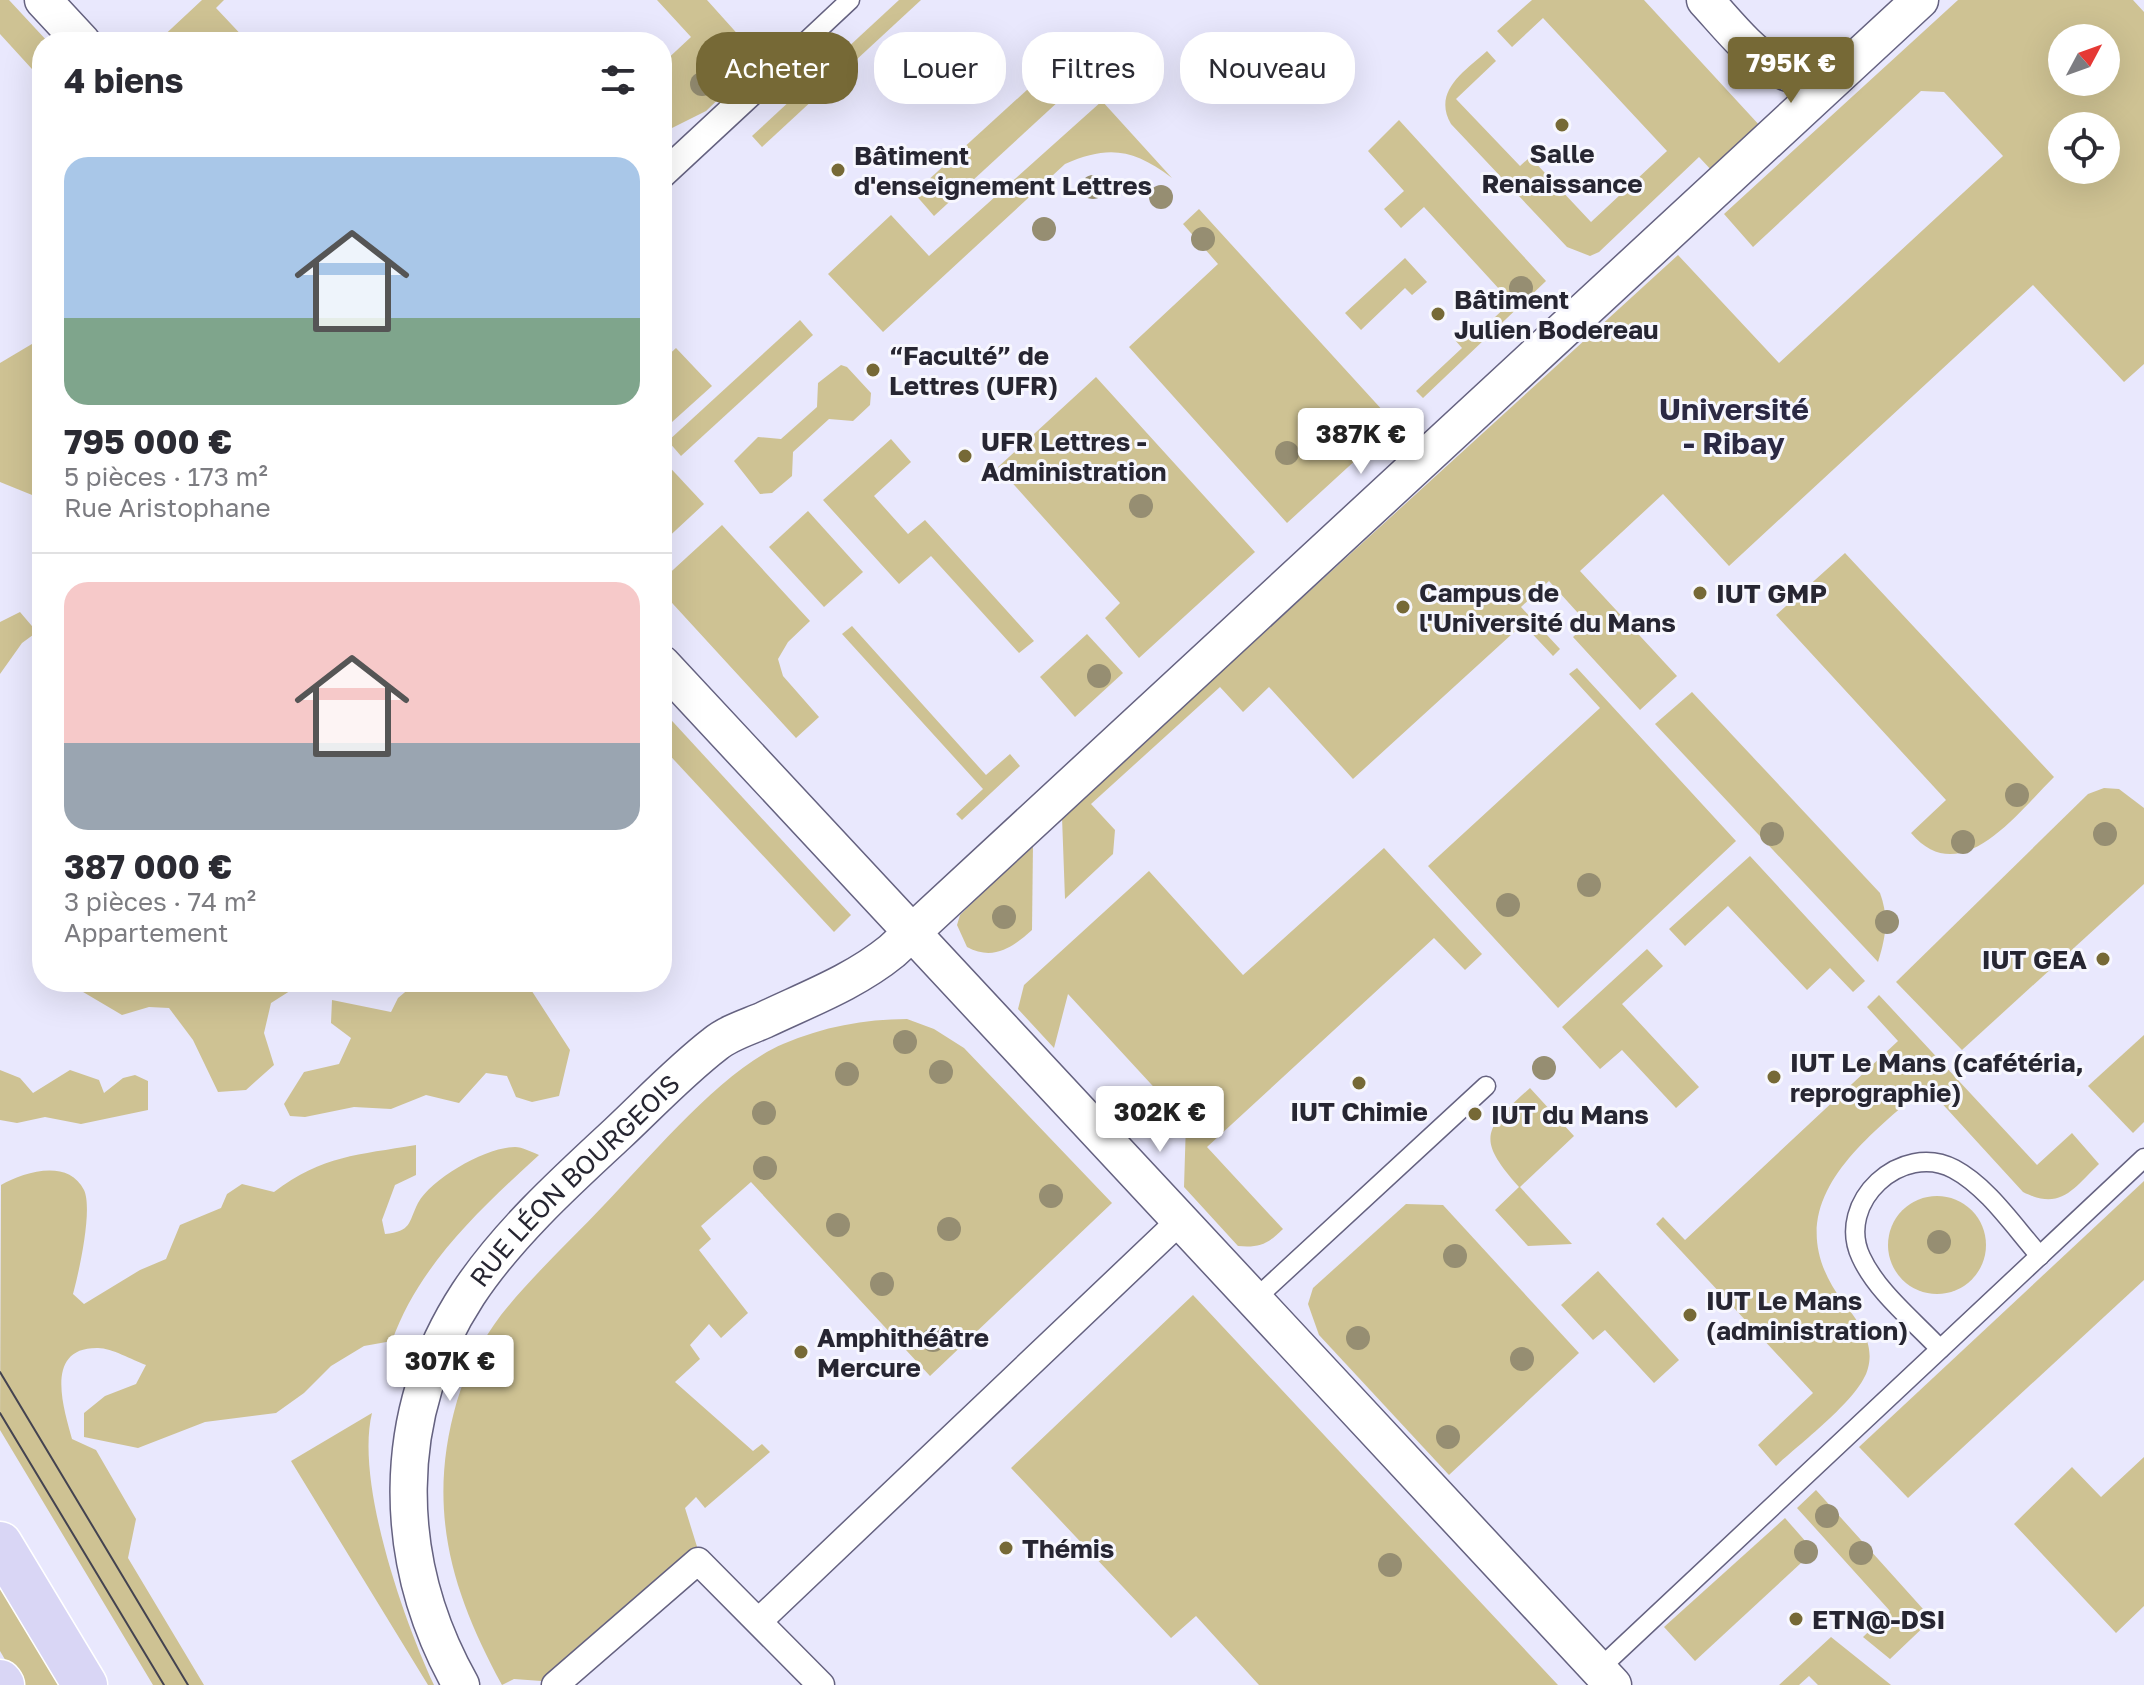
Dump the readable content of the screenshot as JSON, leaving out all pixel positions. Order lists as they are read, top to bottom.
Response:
{
  "streets": {
    "street": ["RUE LÉON BOURGEOIS"]
  },
  "districts": ["Université - Ribay"],
  "places": [
    "Salle Renaissance",
    "Bâtiment d'enseignement Lettres",
    "Bâtiment Julien Bodereau",
    "“Faculté” de Lettres (UFR)",
    "UFR Lettres - Administration",
    "IUT GMP",
    "Campus de l'Université du Mans",
    "IUT GEA",
    "IUT Le Mans (cafétéria, reprographie)",
    "IUT Chimie",
    "IUT du Mans",
    "IUT Le Mans (administration)",
    "Amphithéâtre Mercure",
    "Thémis",
    "ETN@-DSI"
  ],
  "north": "top right",
  "page": {
    "chip": [
      "Acheter",
      "Louer",
      "Filtres",
      "Nouveau"
    ],
    "heading": "4 biens",
    "price": [
      "795K €",
      "387K €",
      "302K €",
      "307K €"
    ],
    "list": [
      {
        "name": "795 000 €",
        "note": "5 pièces · 173 m² · Rue Aristophane"
      },
      {
        "name": "387 000 €",
        "note": "3 pièces · 74 m² · Appartement"
      }
    ]
  }
}
